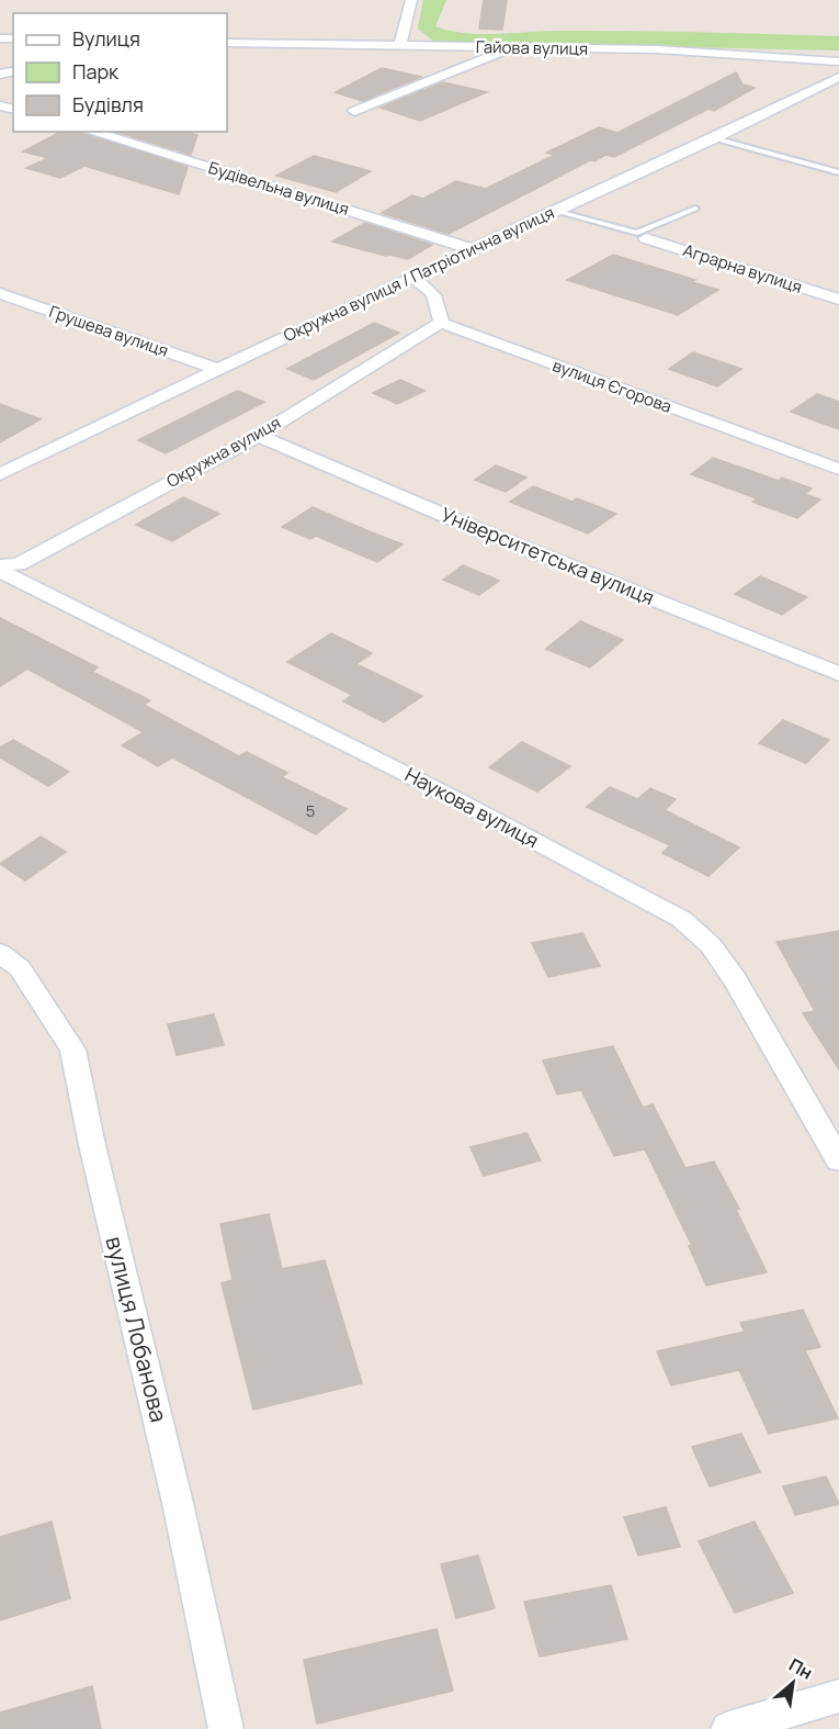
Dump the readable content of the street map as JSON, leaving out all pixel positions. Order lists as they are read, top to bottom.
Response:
{
  "streets": {
    "street": [
      "Гайова вулиця",
      "Будівельна вулиця",
      "Аграрна вулиця",
      "Окружна вулиця / Патріотична вулиця",
      "Грушева вулиця",
      "вулиця Єгорова",
      "Окружна вулиця",
      "Університетська вулиця",
      "Наукова вулиця",
      "вулиця Лобанова"
    ]
  },
  "crossings": [
    ["Будівельна вулиця", "Окружна вулиця / Патріотична вулиця"],
    ["Окружна вулиця / Патріотична вулиця", "Грушева вулиця"],
    ["вулиця Єгорова", "Окружна вулиця"],
    ["Окружна вулиця", "Університетська вулиця"]
  ],
  "house_numbers": ["5"],
  "legend": ["Вулиця", "Парк", "Будівля"],
  "north": "top right"
}
